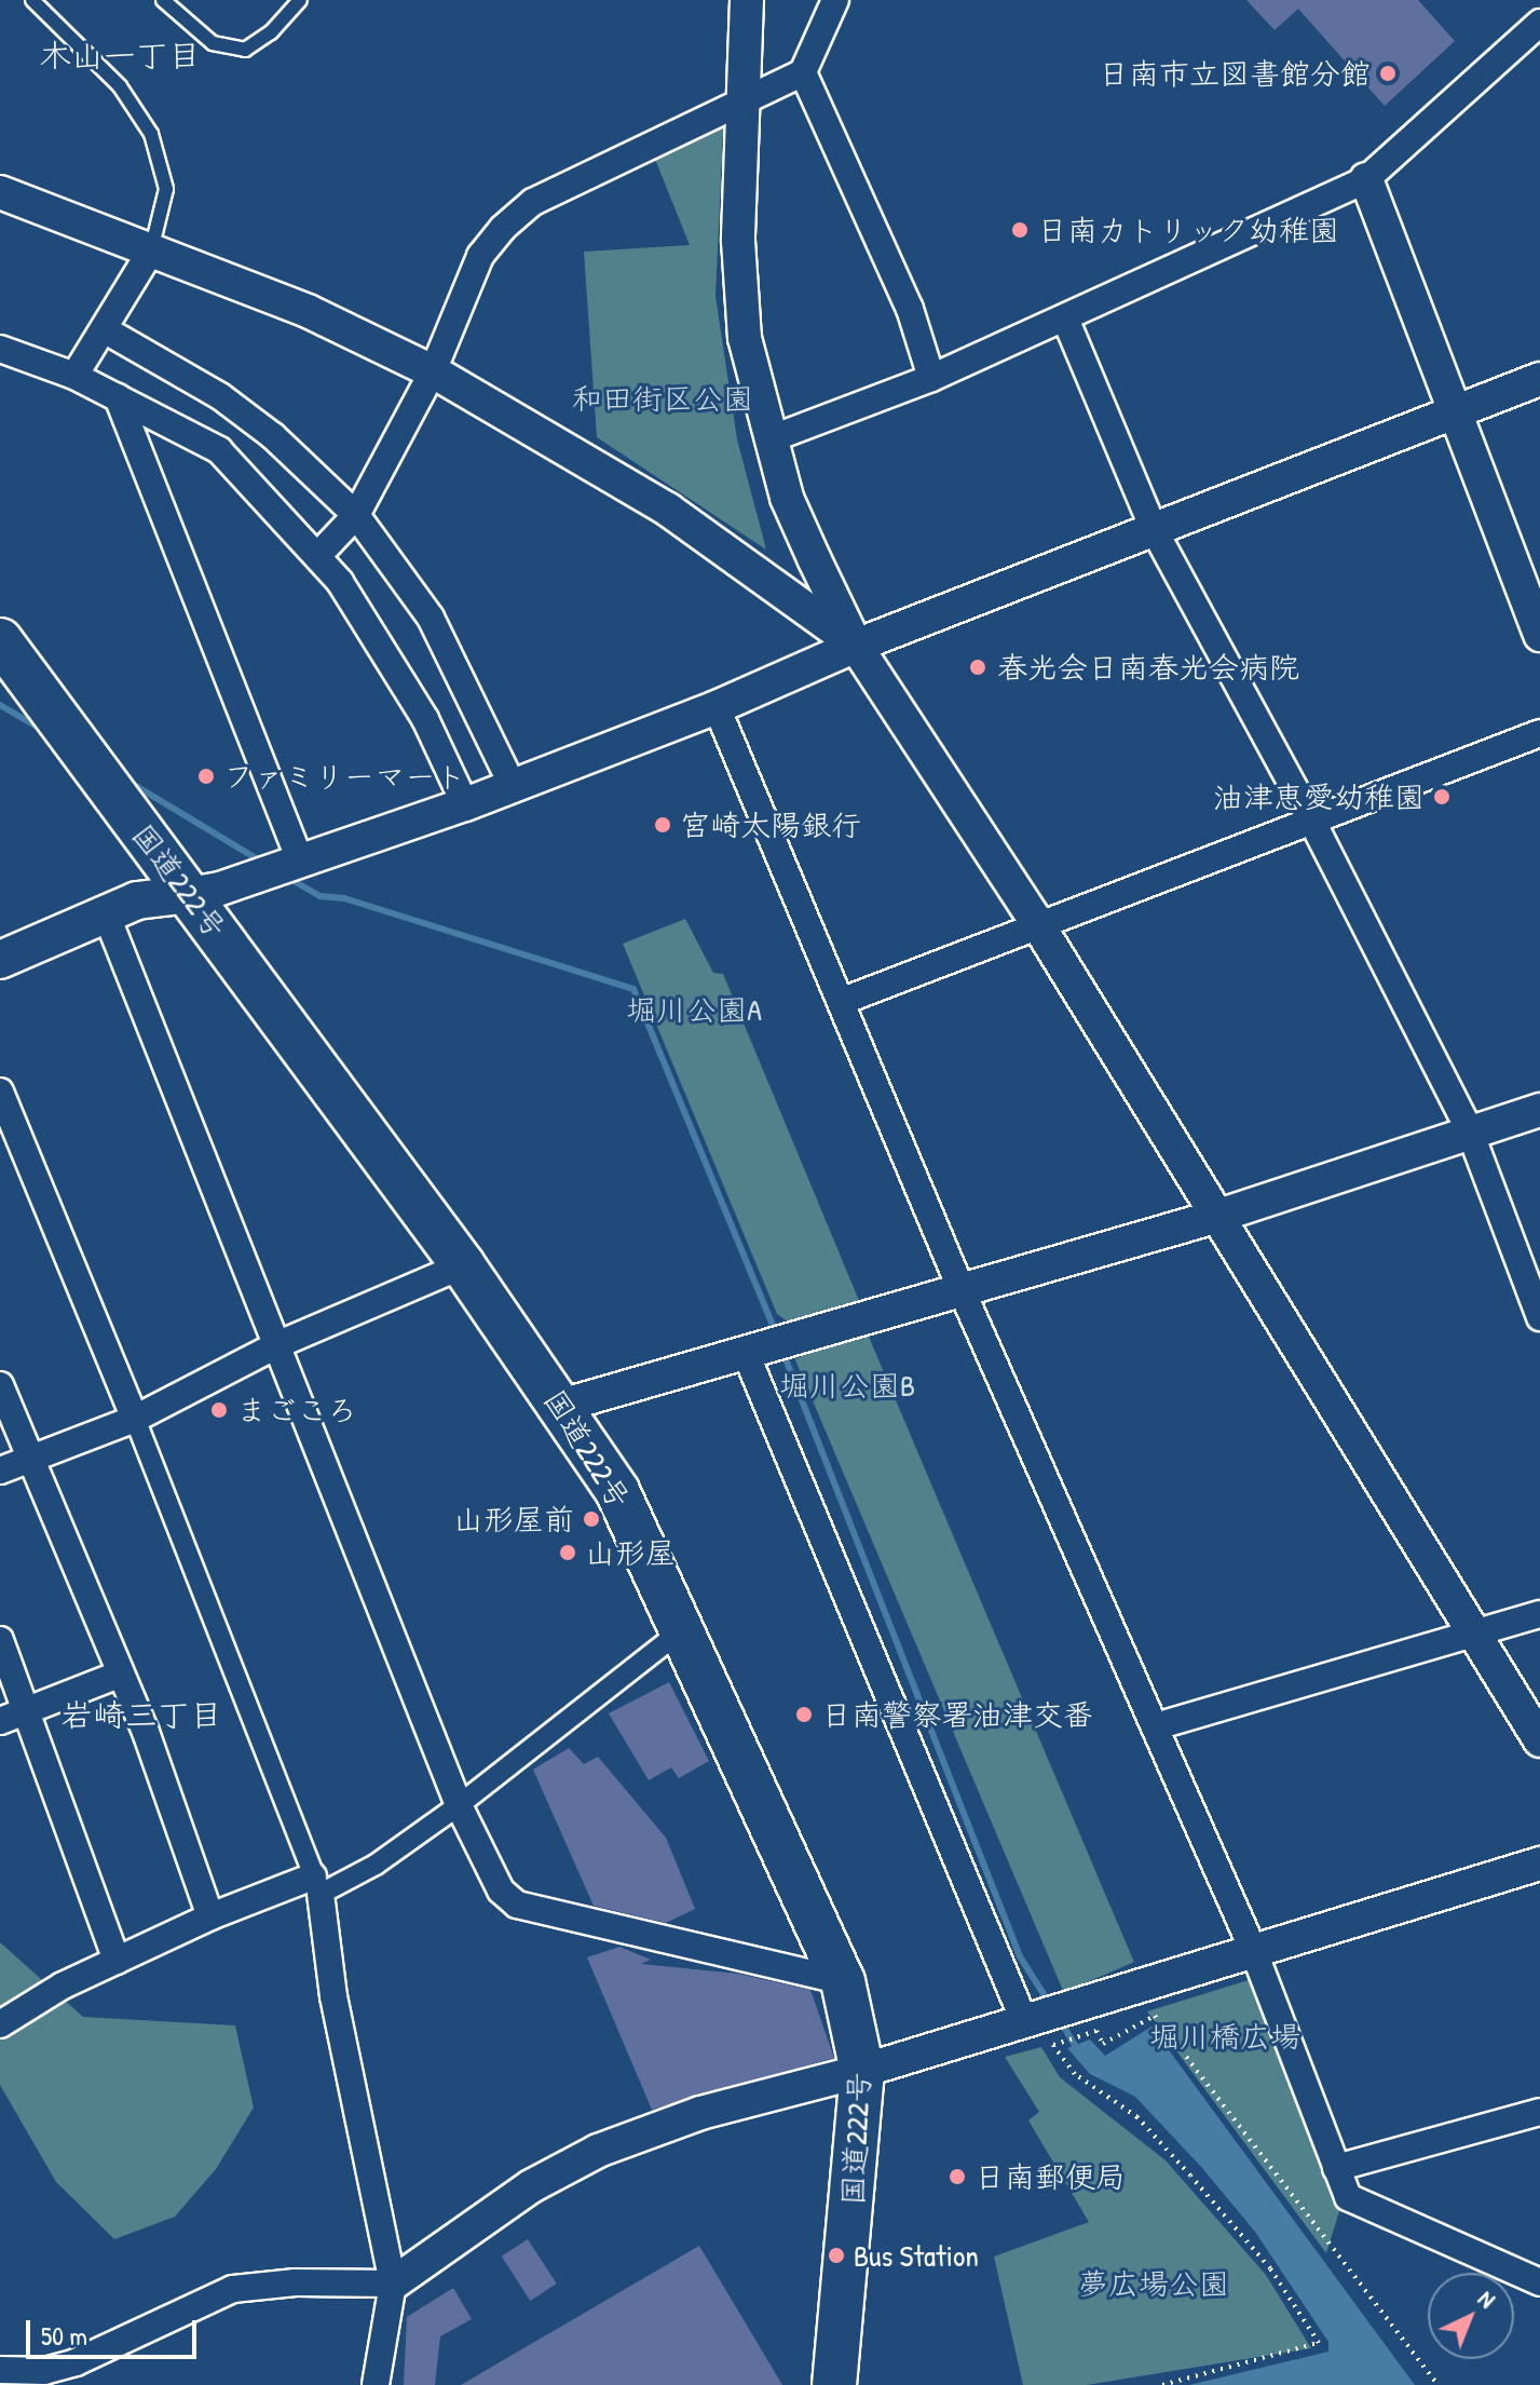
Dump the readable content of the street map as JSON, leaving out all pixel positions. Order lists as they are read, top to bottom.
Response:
{
  "streets": {
    "highway": ["国道222号"]
  },
  "districts": ["木山一丁目", "岩崎三丁目"],
  "parks": [
    "和田街区公園",
    "堀川公園A",
    "堀川公園B",
    "堀川橋広場",
    "夢広場公園"
  ],
  "places": [
    "日南市立図書館分館",
    "日南カトリック幼稚園",
    "春光会日南春光会病院",
    "ファミリーマート",
    "油津恵愛幼稚園",
    "宮崎太陽銀行",
    "まごころ",
    "山形屋前",
    "山形屋",
    "日南警察署油津交番",
    "日南郵便局",
    "Bus Station"
  ],
  "scale_bar": "50 m",
  "north": "top right"
}
